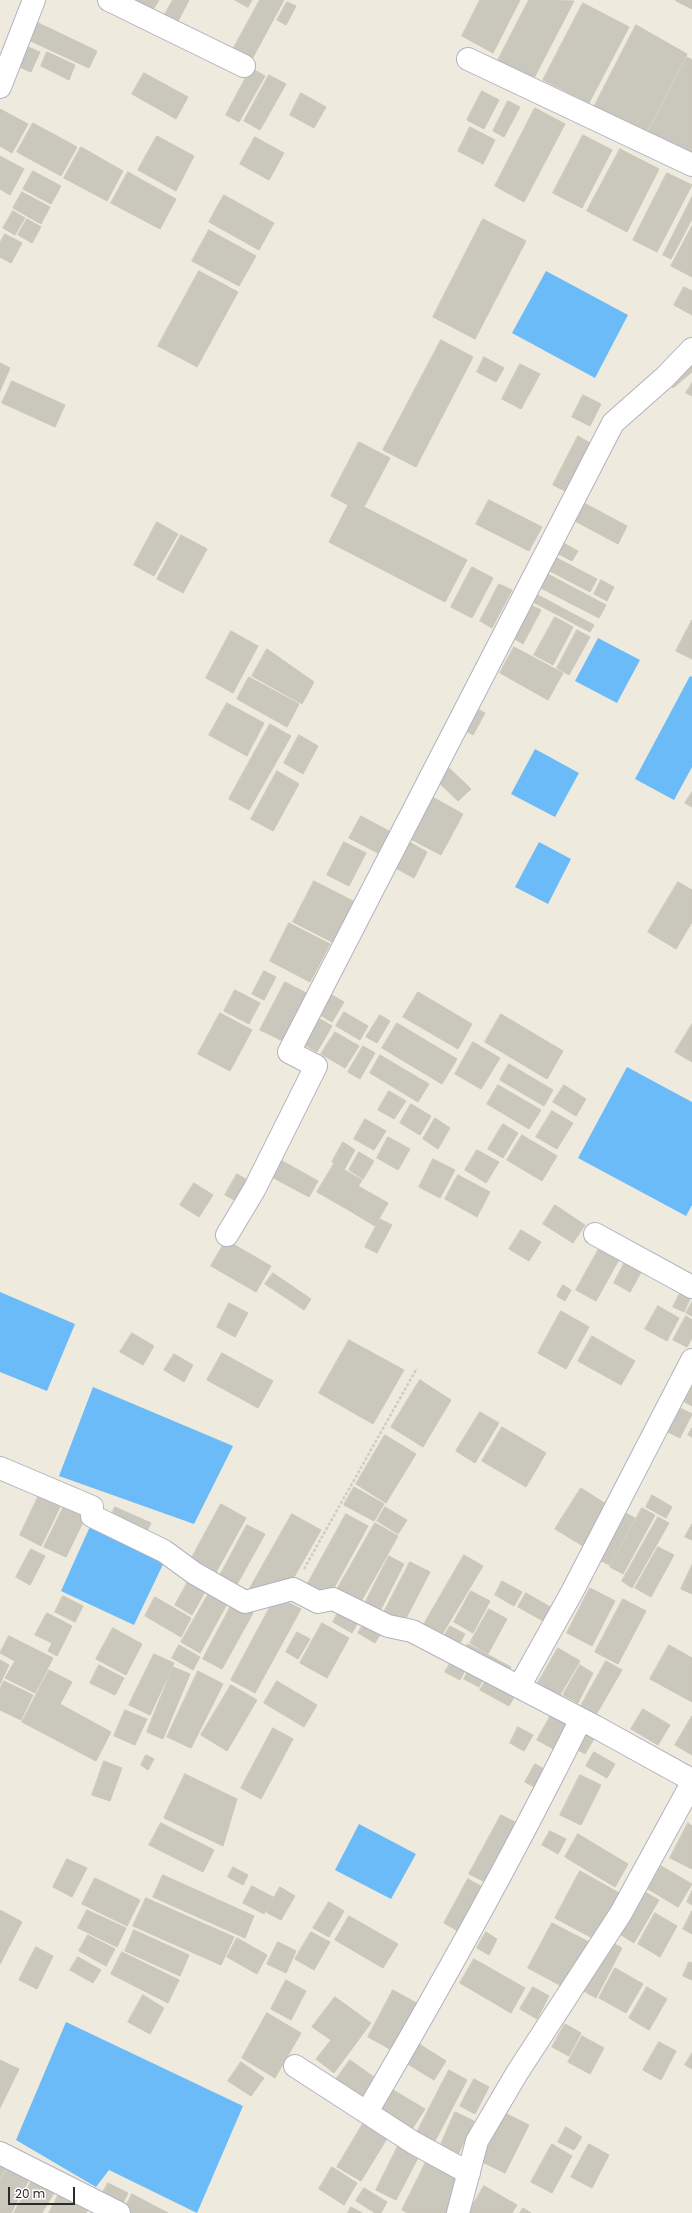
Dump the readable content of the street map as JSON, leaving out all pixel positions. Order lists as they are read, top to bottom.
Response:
{
  "scale_bar": "20 m"
}
